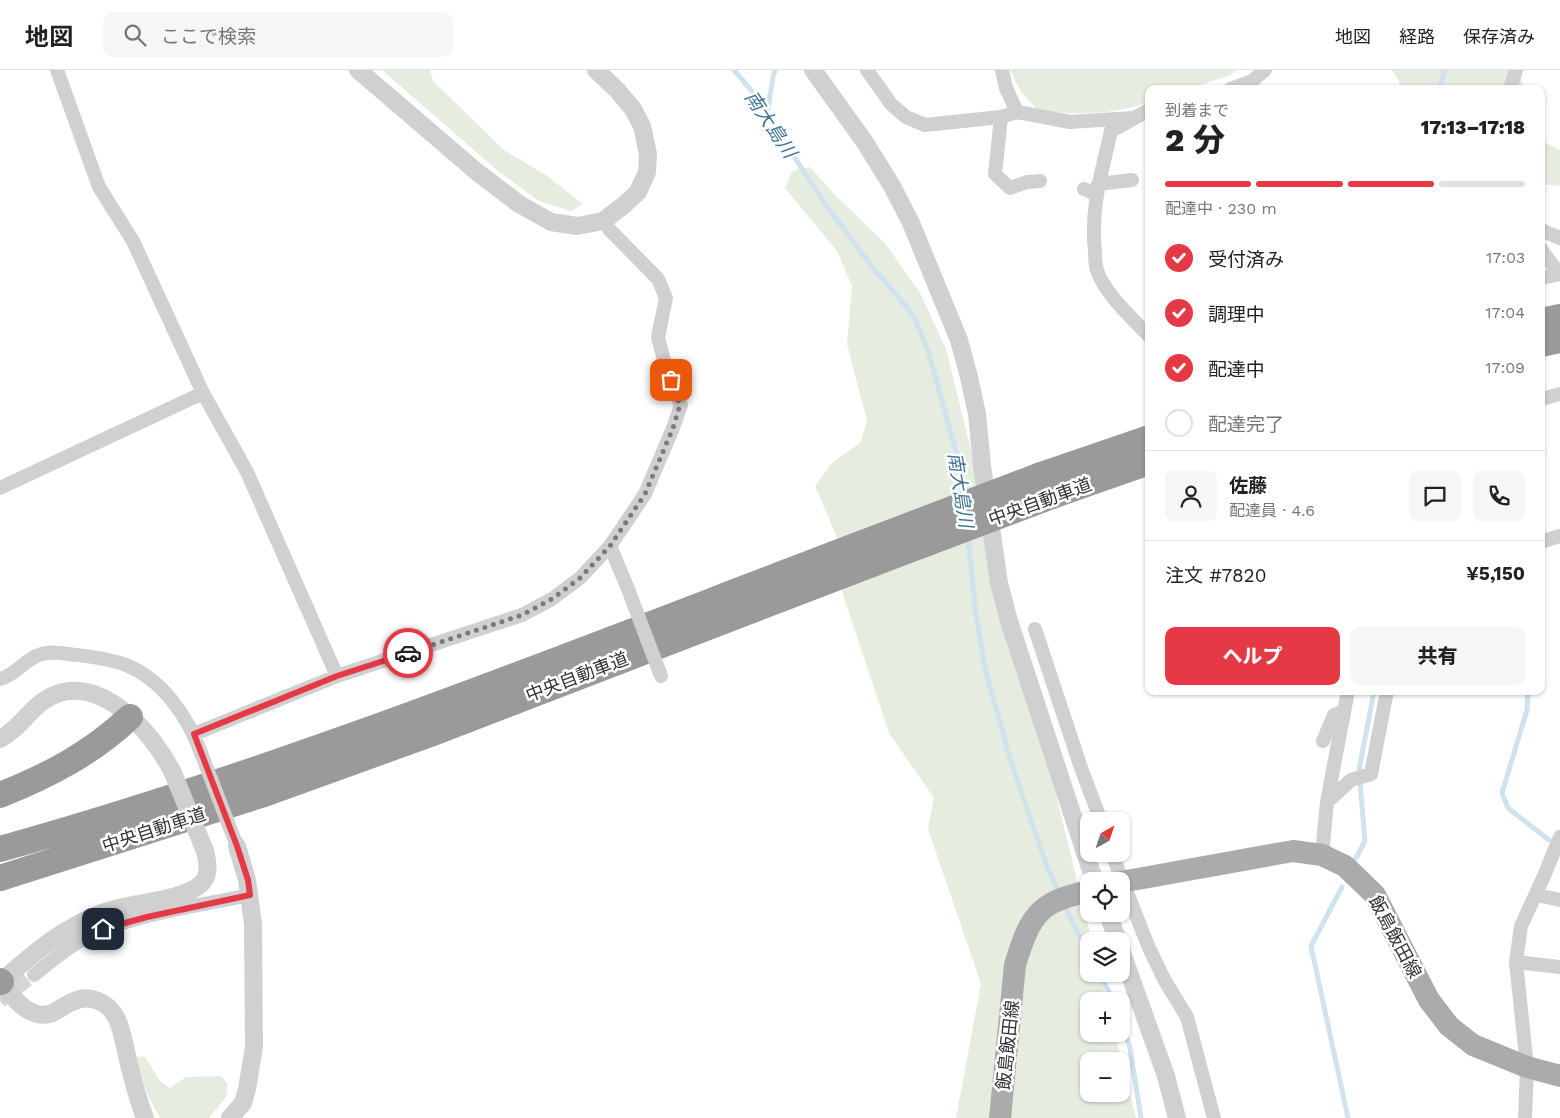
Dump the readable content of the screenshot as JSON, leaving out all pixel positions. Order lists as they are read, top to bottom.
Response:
{
  "streets": {
    "highway": ["中央自動車道"],
    "main road": ["飯島飯田線"]
  },
  "water": ["南大島川"],
  "north": "top right",
  "page": {
    "header": "地図",
    "search": "ここで検索",
    "nav": ["地図", "経路", "保存済み"],
    "heading": ["2 分", "到着まで", "17:13–17:18"],
    "panel": [
      "佐藤",
      "配達員 · 4.6",
      "注文 #7820",
      "¥5,150"
    ],
    "bar": "配達中 · 230 m",
    "list": [
      ["受付済み", "17:03"],
      ["調理中", "17:04"],
      ["配達中", "17:09"],
      "配達完了"
    ],
    "buttons": ["ヘルプ", "共有"],
    "map_buttons": ["+", "−"]
  }
}
